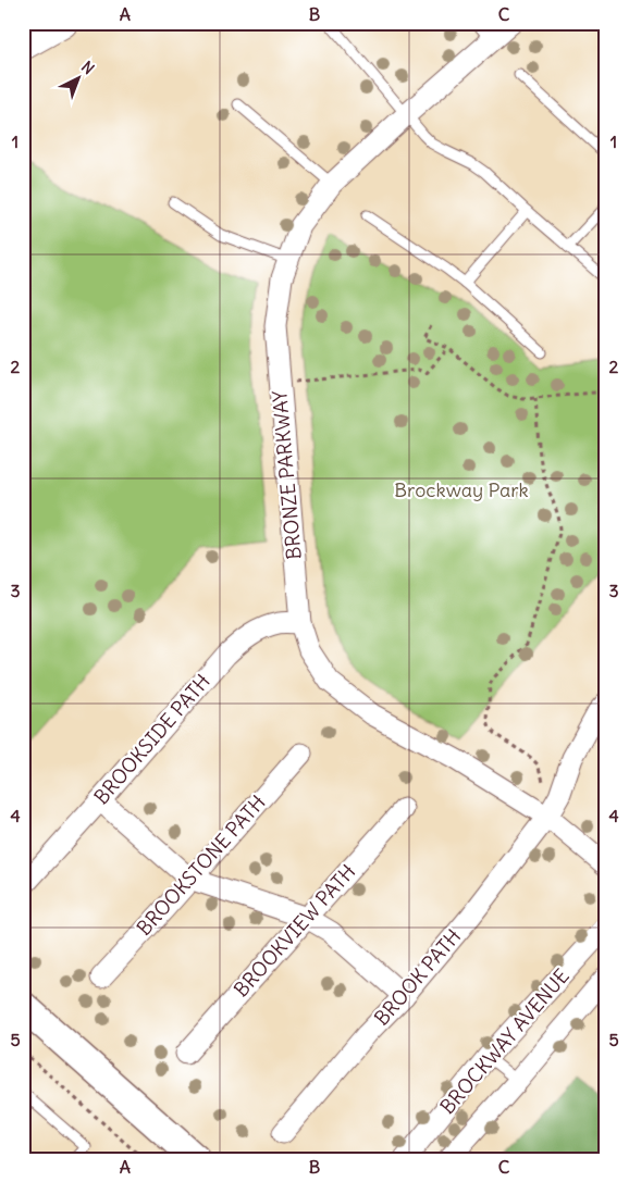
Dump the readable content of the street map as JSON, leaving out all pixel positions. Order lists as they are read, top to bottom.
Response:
{
  "streets": {
    "street": [
      "BRONZE PARKWAY",
      "BROOKSIDE PATH",
      "BROOKSTONE PATH",
      "BROOKVIEW PATH",
      "BROOK PATH",
      "BROCKWAY AVENUE"
    ]
  },
  "crossings": [
    ["BRONZE PARKWAY", "BROOKSIDE PATH"],
    ["BRONZE PARKWAY", "BROOK PATH"]
  ],
  "parks": ["Brockway Park"],
  "north": "top right",
  "grid": {
    "columns": ["A", "B", "C"],
    "rows": [
      "1",
      "2",
      "3",
      "4",
      "5"
    ]
  }
}
